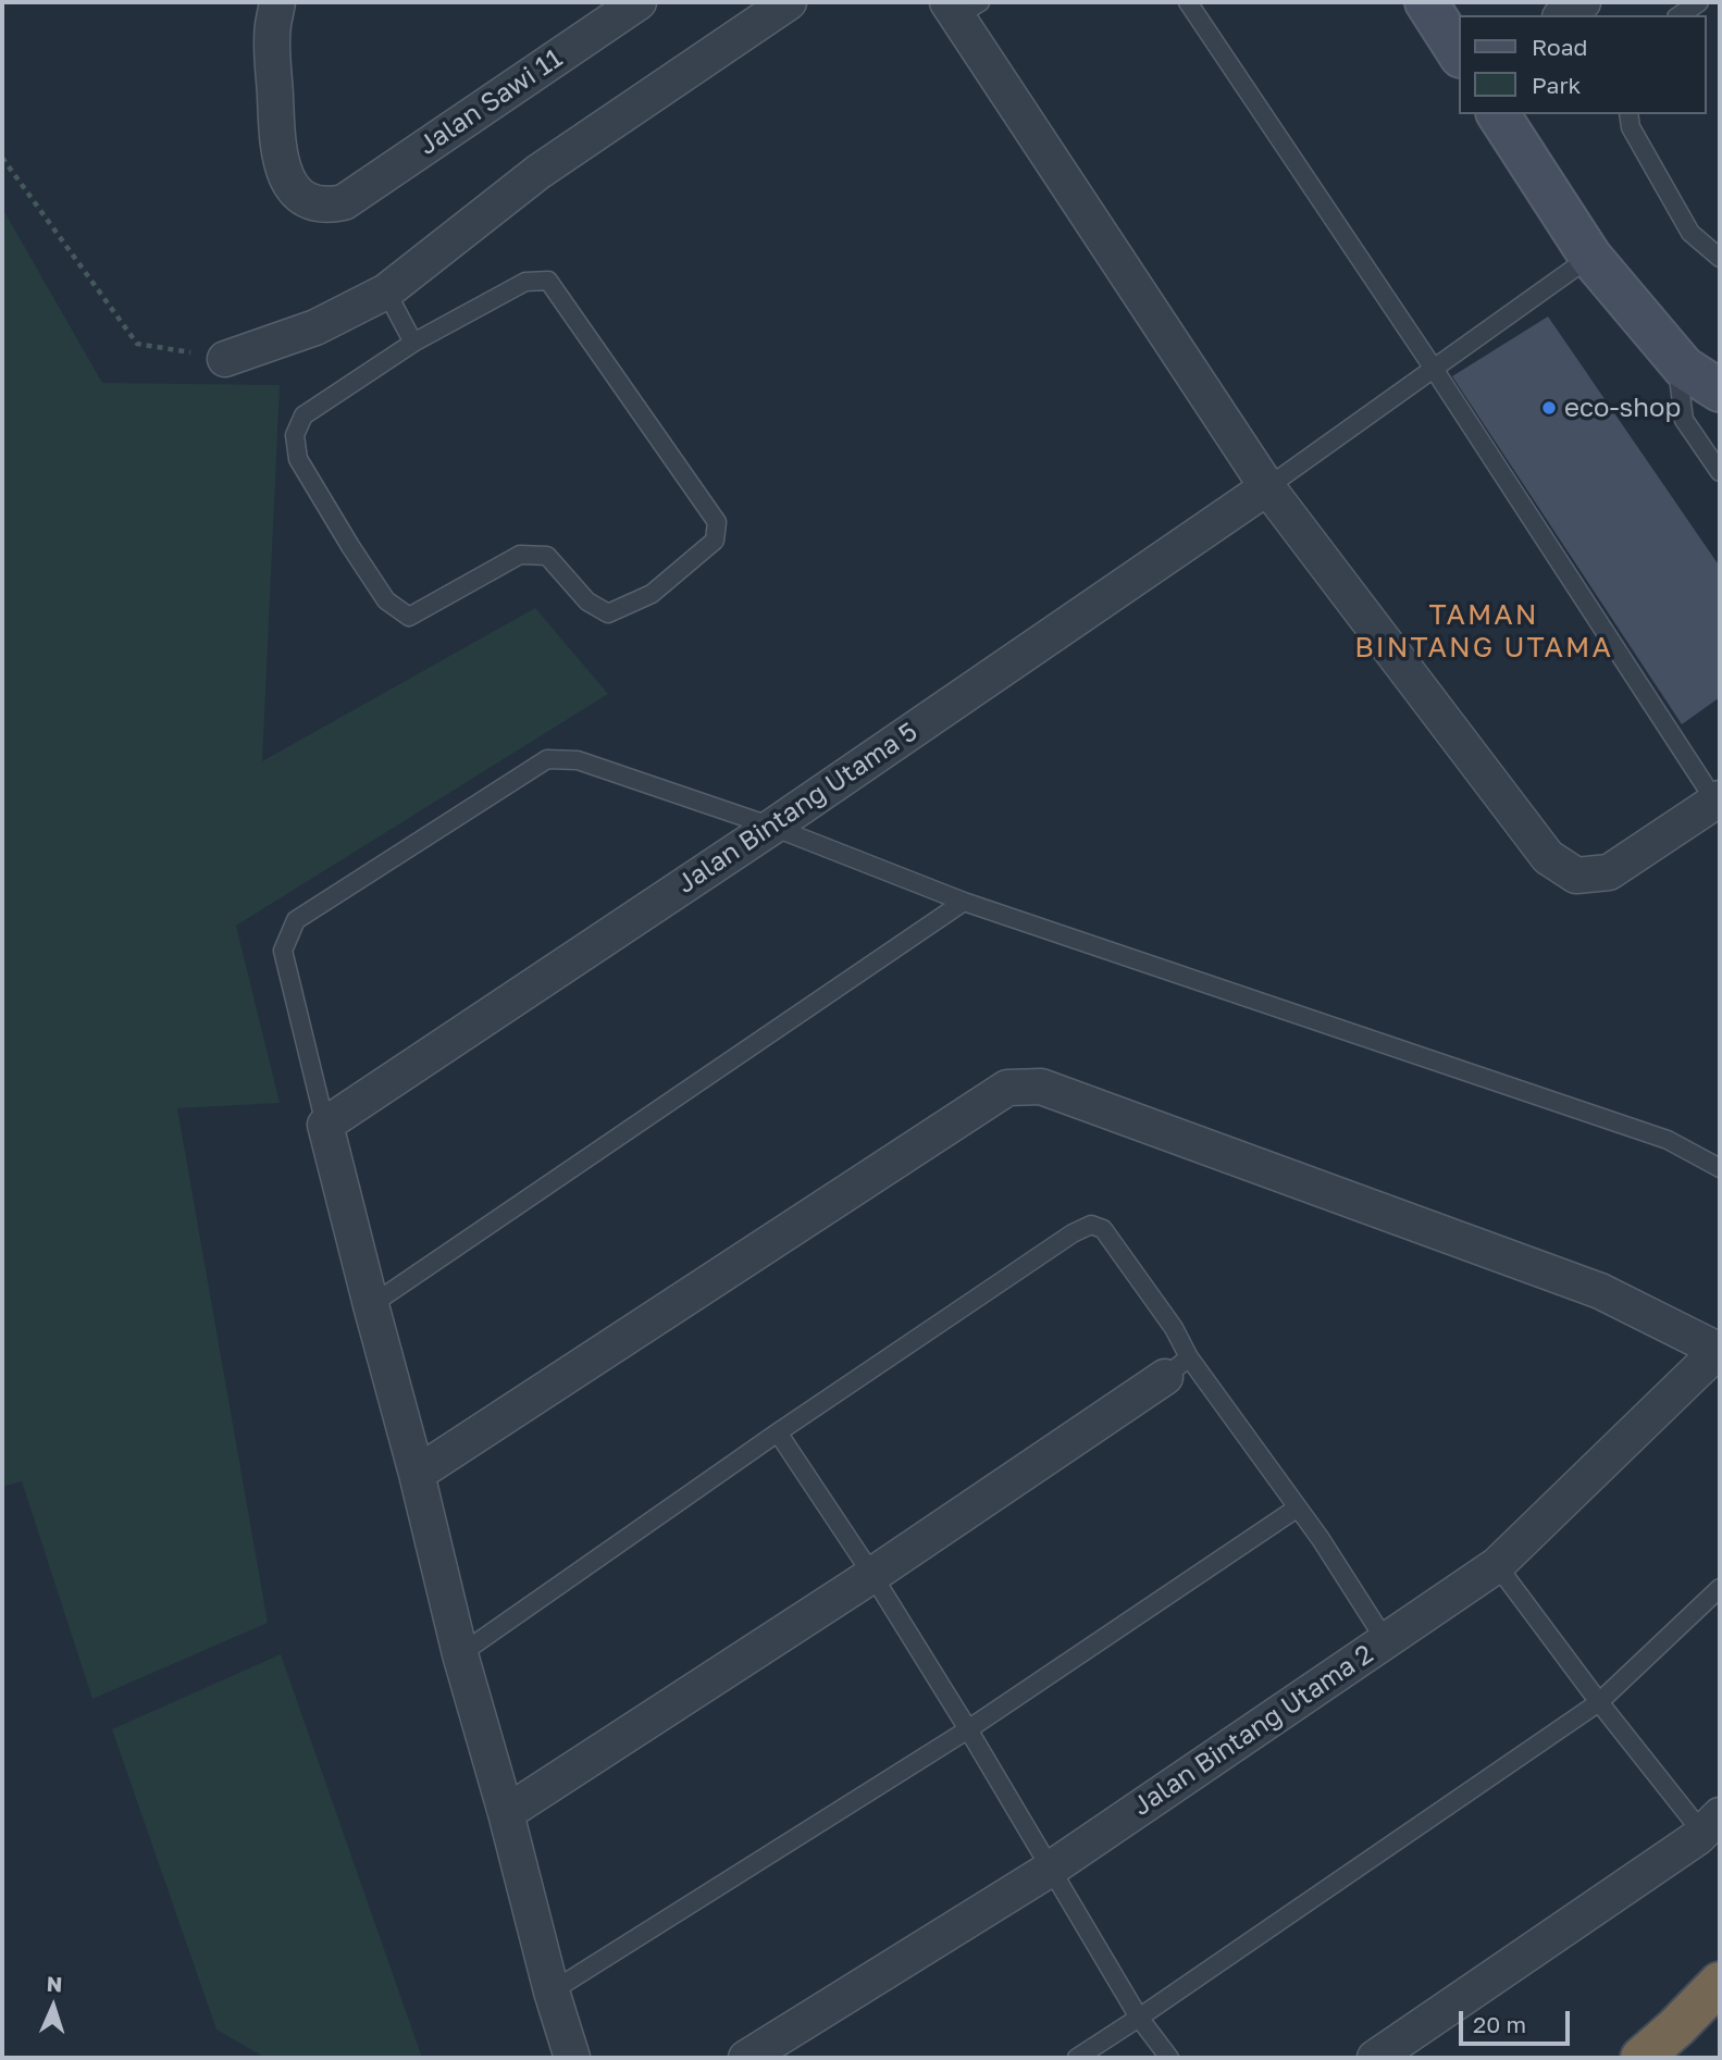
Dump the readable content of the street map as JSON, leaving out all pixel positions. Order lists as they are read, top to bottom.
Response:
{
  "streets": {
    "street": ["Jalan Sawi 11", "Jalan Bintang Utama 5", "Jalan Bintang Utama 2"]
  },
  "districts": ["TAMAN BINTANG UTAMA"],
  "places": ["eco-shop"],
  "legend": ["Road", "Park"],
  "scale_bar": "20 m",
  "north": "top"
}
